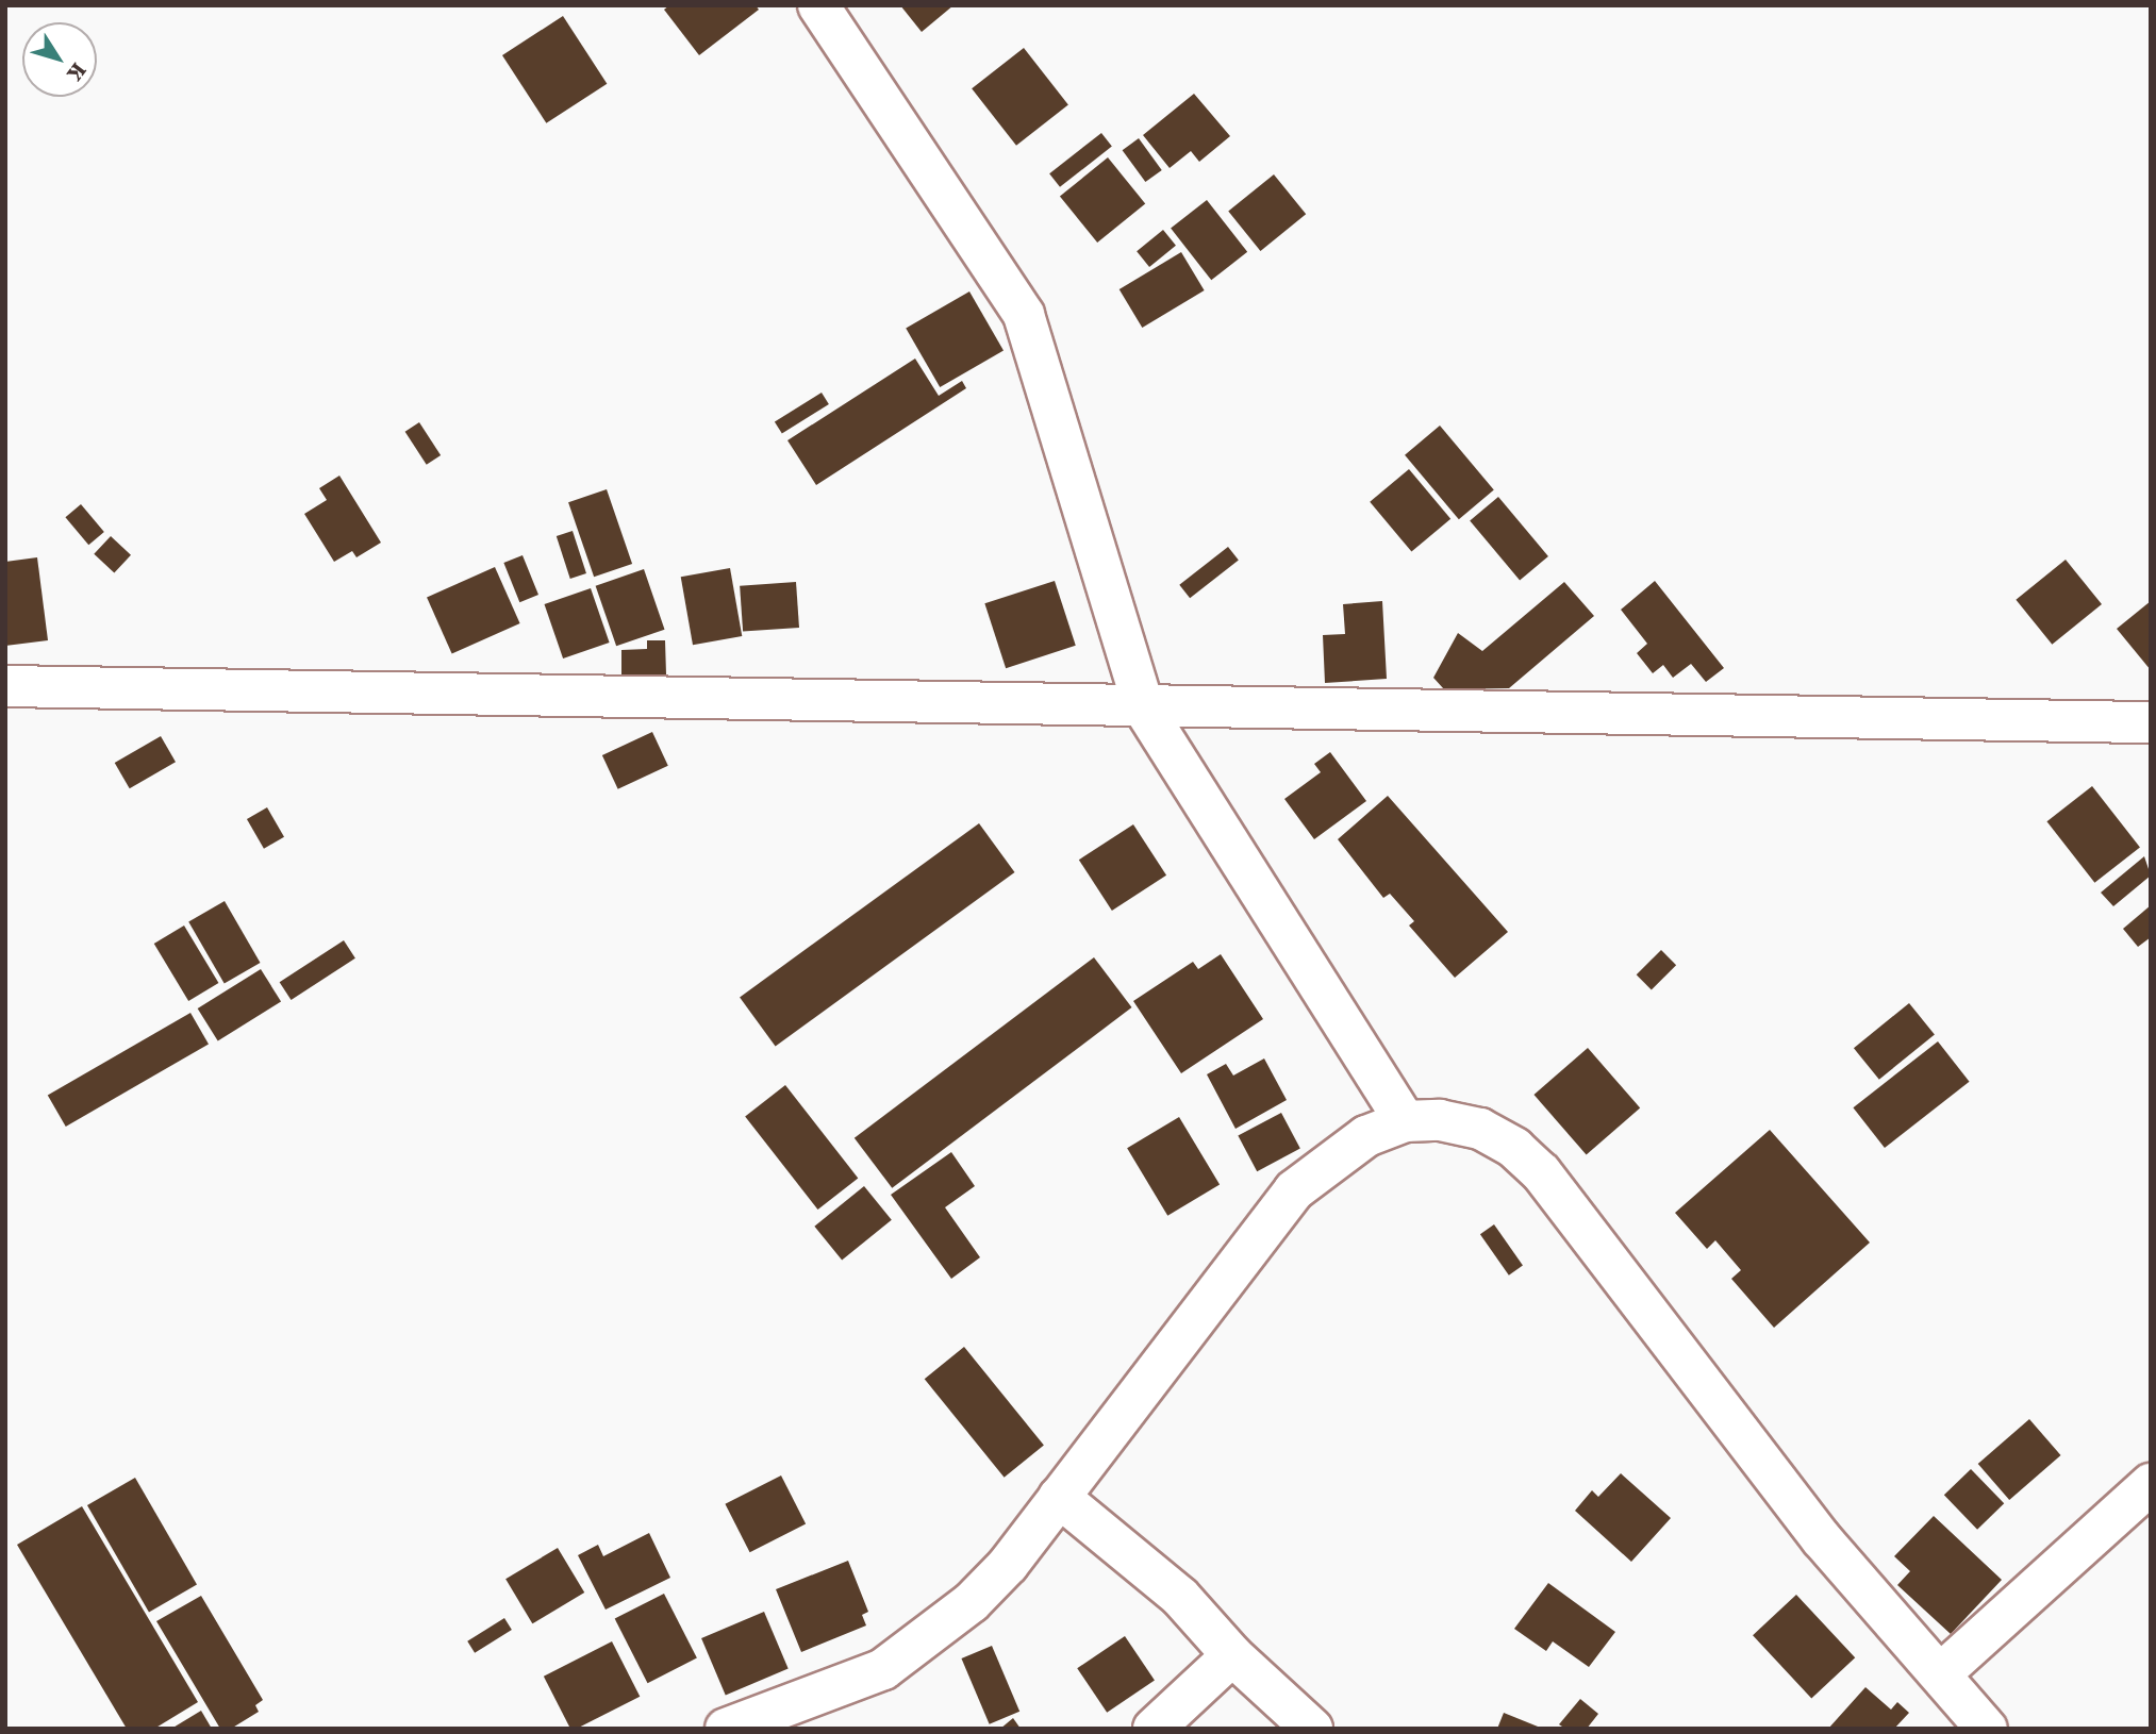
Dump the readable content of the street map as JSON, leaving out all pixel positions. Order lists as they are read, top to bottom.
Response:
{
  "north": "bottom right"
}
